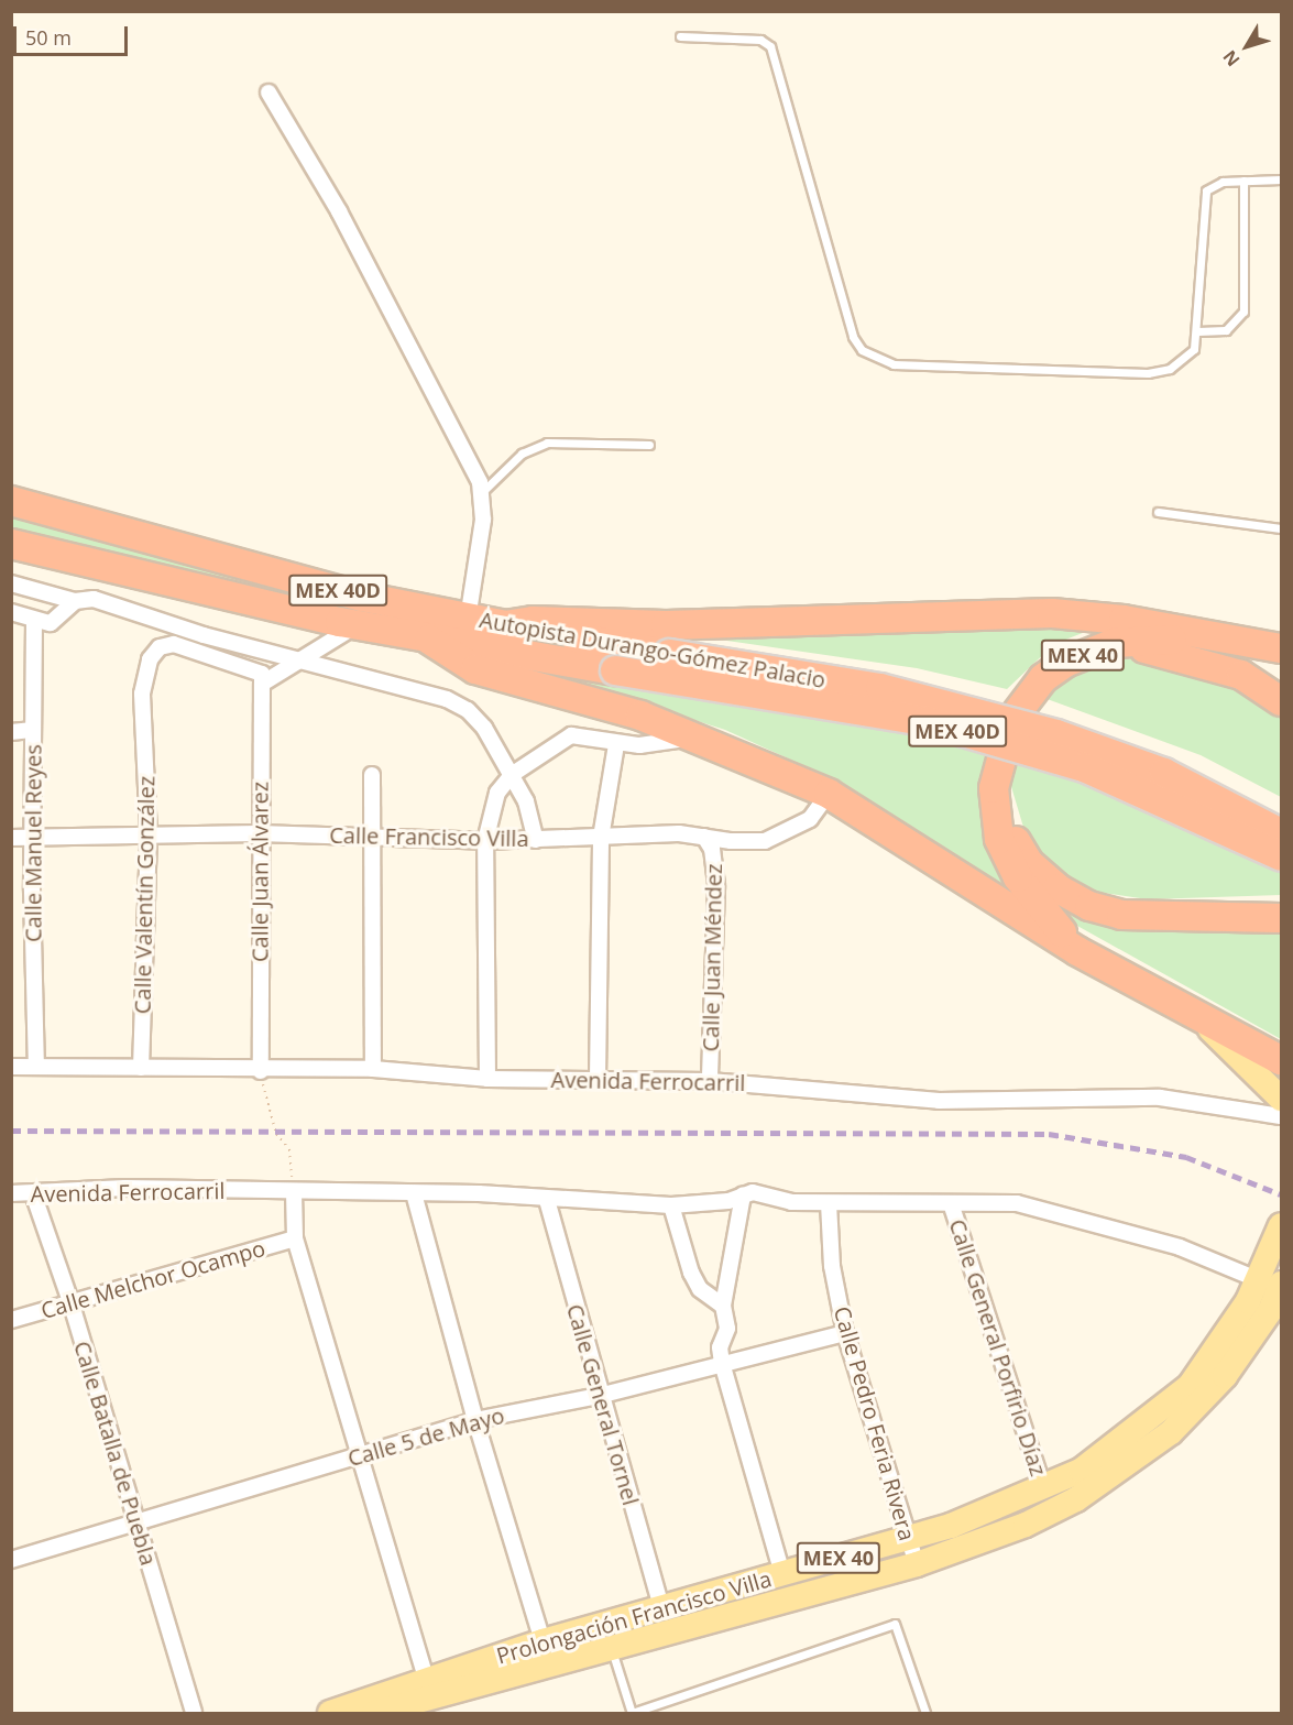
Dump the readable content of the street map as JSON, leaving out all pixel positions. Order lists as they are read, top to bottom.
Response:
{
  "streets": {
    "highway": ["MEX 40D", "Autopista Durango-Gómez Palacio", "MEX 40"],
    "main road": ["Prolongación Francisco Villa"],
    "street": [
      "Calle Francisco Villa",
      "Calle Manuel Reyes",
      "Calle Juan Álvarez",
      "Calle Valentín González",
      "Calle Juan Méndez",
      "Avenida Ferrocarril",
      "Calle Melchor Ocampo",
      "Calle General Porfirio Díaz",
      "Calle General Tornel",
      "Calle Pedro Feria Rivera",
      "Calle 5 de Mayo",
      "Calle Batalla de Puebla"
    ]
  },
  "crossings": [
    ["Calle Francisco Villa", "Calle Manuel Reyes"],
    ["Calle Francisco Villa", "Calle Juan Álvarez"],
    ["Calle Francisco Villa", "Calle Valentín González"],
    ["Calle Francisco Villa", "Calle Juan Méndez"],
    ["Calle Manuel Reyes", "Avenida Ferrocarril"],
    ["Calle Juan Álvarez", "Avenida Ferrocarril"],
    ["Calle Valentín González", "Avenida Ferrocarril"],
    ["Calle Juan Méndez", "Avenida Ferrocarril"],
    ["Avenida Ferrocarril", "Calle General Porfirio Díaz"],
    ["Avenida Ferrocarril", "Calle General Tornel"],
    ["Avenida Ferrocarril", "Calle Pedro Feria Rivera"],
    ["Avenida Ferrocarril", "Calle Batalla de Puebla"],
    ["Avenida Ferrocarril", "Prolongación Francisco Villa"],
    ["Calle Melchor Ocampo", "Calle Batalla de Puebla"],
    ["Calle General Porfirio Díaz", "Prolongación Francisco Villa"],
    ["Calle General Tornel", "Calle 5 de Mayo"],
    ["Calle General Tornel", "Prolongación Francisco Villa"],
    ["Calle Pedro Feria Rivera", "Calle 5 de Mayo"],
    ["Calle Pedro Feria Rivera", "Prolongación Francisco Villa"],
    ["Calle 5 de Mayo", "Calle Batalla de Puebla"]
  ],
  "scale_bar": "50 m",
  "north": "bottom left"
}
